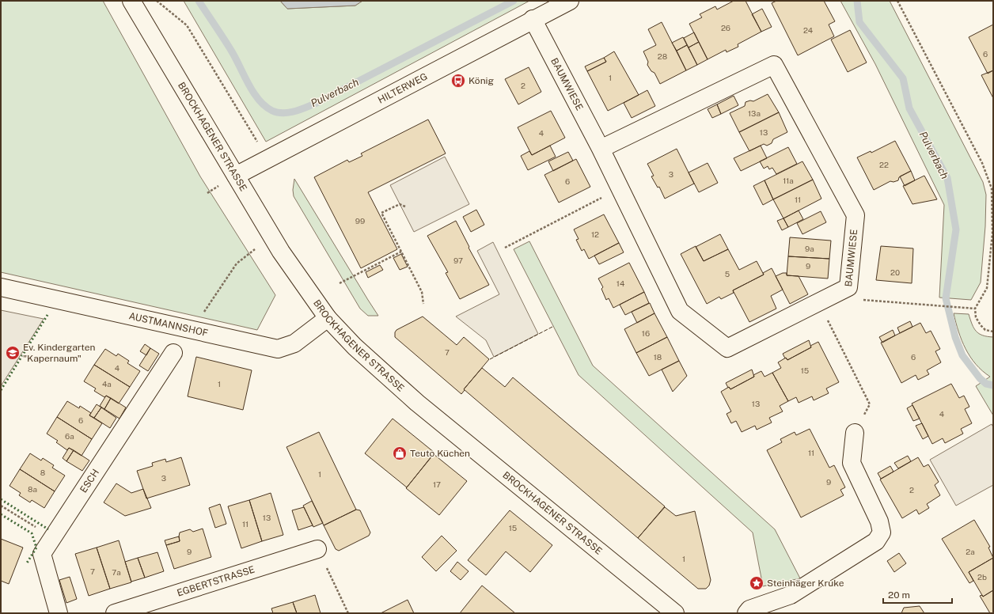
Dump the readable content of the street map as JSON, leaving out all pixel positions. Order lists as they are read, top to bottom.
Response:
{
  "streets": {
    "street": [
      "BAUMWIESE",
      "HILTERWEG",
      "BROCKHAGENER STRASSE",
      "AUSTMANNSHOF",
      "ESCH",
      "EGBERTSTRASSE"
    ]
  },
  "crossings": [
    ["BAUMWIESE", "HILTERWEG"],
    ["HILTERWEG", "BROCKHAGENER STRASSE"],
    ["BROCKHAGENER STRASSE", "AUSTMANNSHOF"]
  ],
  "water": ["Pulverbach"],
  "places": {
    "bus stop": ["König"],
    "school or university": ["Ev. Kindergarten \"Kapernaum\""],
    "shop": ["Teuto Küchen"],
    "place": ["Steinhäger Kruke"]
  },
  "house_numbers": [
    "26",
    "24",
    "6",
    "28",
    "1",
    "2",
    "13a",
    "13",
    "4",
    "22",
    "3",
    "11a",
    "6",
    "11",
    "99",
    "12",
    "9a",
    "97",
    "9",
    "20",
    "5",
    "14",
    "16",
    "7",
    "18",
    "6",
    "4",
    "15",
    "4a",
    "1",
    "13",
    "4",
    "6",
    "6a",
    "11",
    "8",
    "1",
    "3",
    "9",
    "17",
    "8a",
    "2",
    "13",
    "11",
    "15",
    "9",
    "2a",
    "1",
    "7",
    "7a",
    "2b"
  ],
  "scale_bar": "20 m"
}
